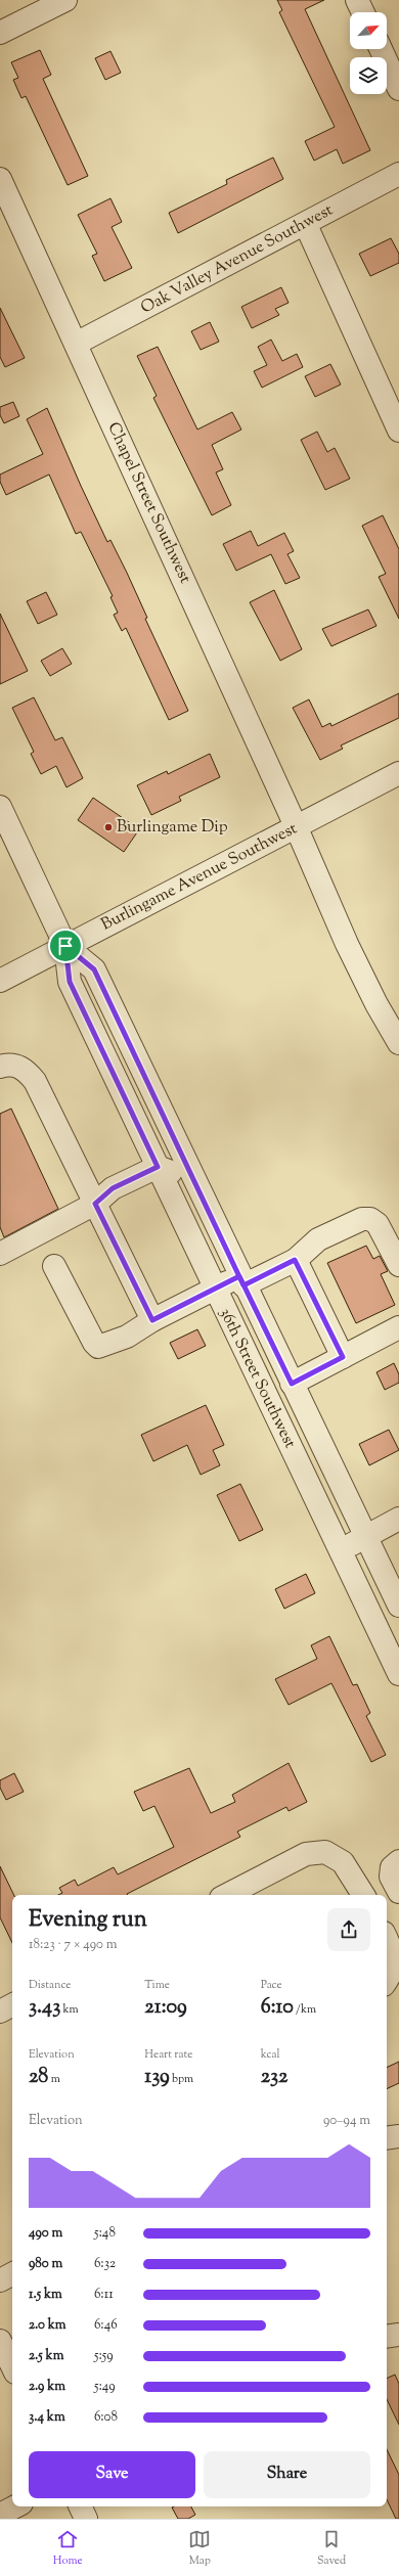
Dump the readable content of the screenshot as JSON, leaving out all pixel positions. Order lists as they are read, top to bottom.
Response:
{
  "streets": {
    "street": [
      "Oak Valley Avenue Southwest",
      "Chapel Street Southwest",
      "Burlingame Avenue Southwest",
      "36th Street Southwest"
    ]
  },
  "crossings": [
    ["Oak Valley Avenue Southwest", "Chapel Street Southwest"],
    ["Chapel Street Southwest", "Burlingame Avenue Southwest"],
    ["Burlingame Avenue Southwest", "36th Street Southwest"]
  ],
  "places": ["Burlingame Dip"],
  "north": "top right",
  "page": {
    "heading": ["Evening run", "18:23 · 7 × 490 m"],
    "stats": [
      ["Distance", "3.43 km"],
      ["Time", "21:09"],
      ["Pace", "6:10 /km"],
      ["Elevation", "28 m"],
      ["Heart rate", "139 bpm"],
      ["kcal", "232"]
    ],
    "chart": ["Elevation", "90–94 m"],
    "list": [
      {
        "name": "490 m",
        "note": "5:48"
      },
      {
        "name": "980 m",
        "note": "6:32"
      },
      {
        "name": "1.5 km",
        "note": "6:11"
      },
      {
        "name": "2.0 km",
        "note": "6:46"
      },
      {
        "name": "2.5 km",
        "note": "5:59"
      },
      {
        "name": "2.9 km",
        "note": "5:49"
      },
      {
        "name": "3.4 km",
        "note": "6:08"
      }
    ],
    "buttons": ["Save", "Share"],
    "tabs": ["Home", "Map", "Saved"]
  }
}
